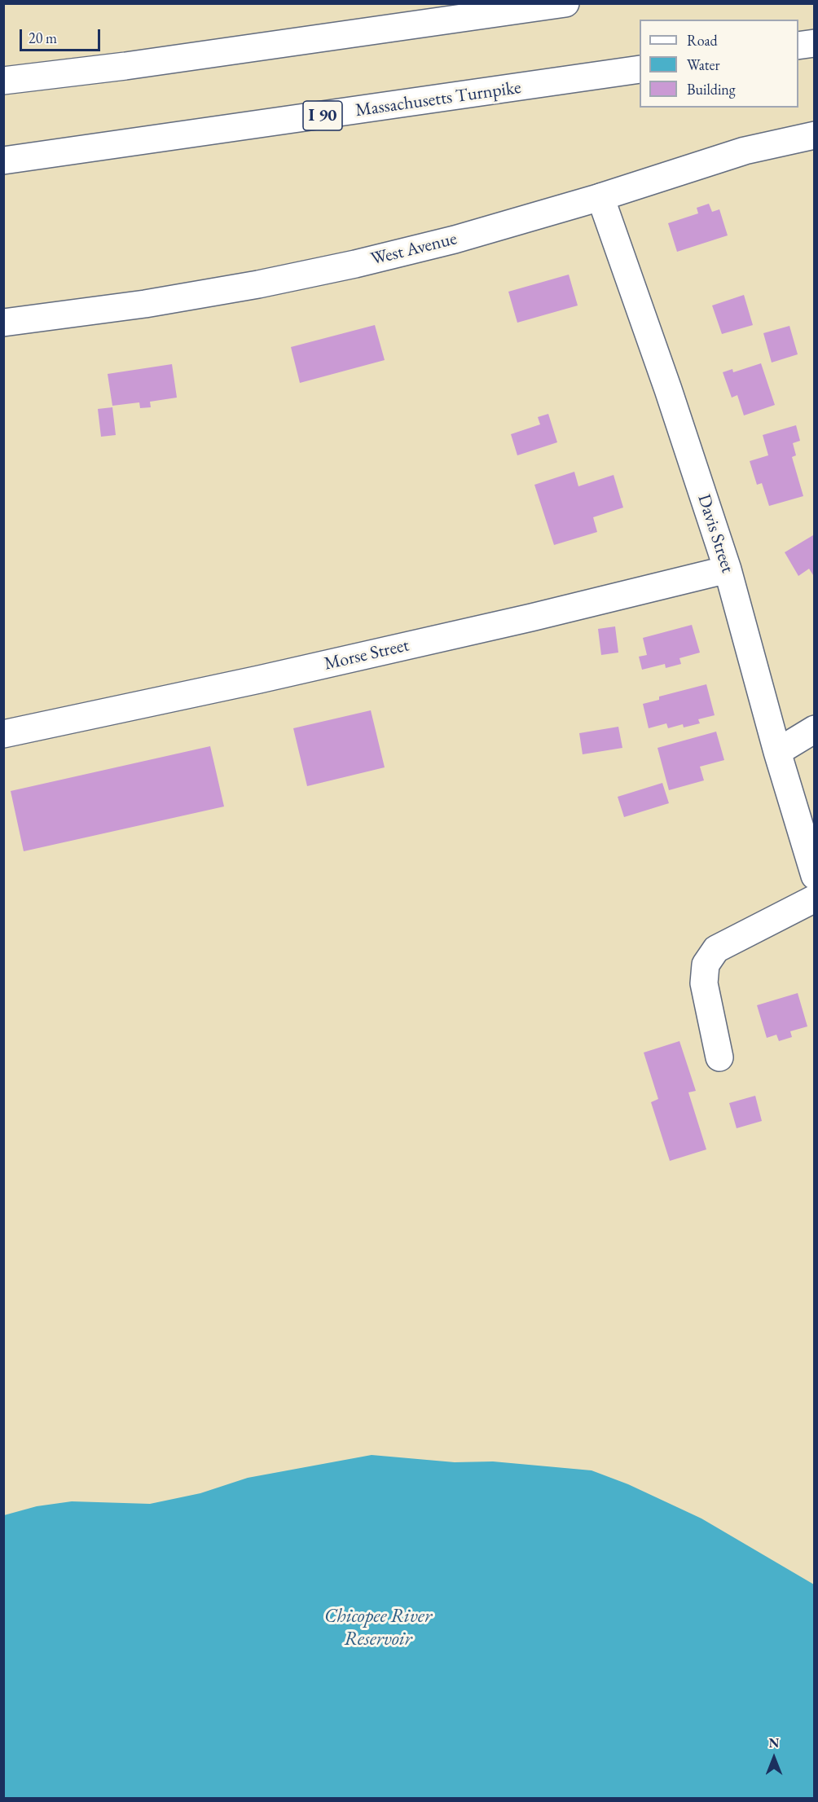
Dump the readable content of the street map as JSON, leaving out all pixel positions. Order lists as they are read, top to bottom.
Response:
{
  "streets": {
    "main road": [
      "Massachusetts Turnpike",
      "I 90",
      "West Avenue",
      "Davis Street",
      "Morse Street"
    ]
  },
  "crossings": [
    ["West Avenue", "Davis Street"],
    ["Davis Street", "Morse Street"]
  ],
  "water": ["Chicopee River Reservoir"],
  "legend": ["Road", "Water", "Building"],
  "scale_bar": "20 m",
  "north": "top"
}
